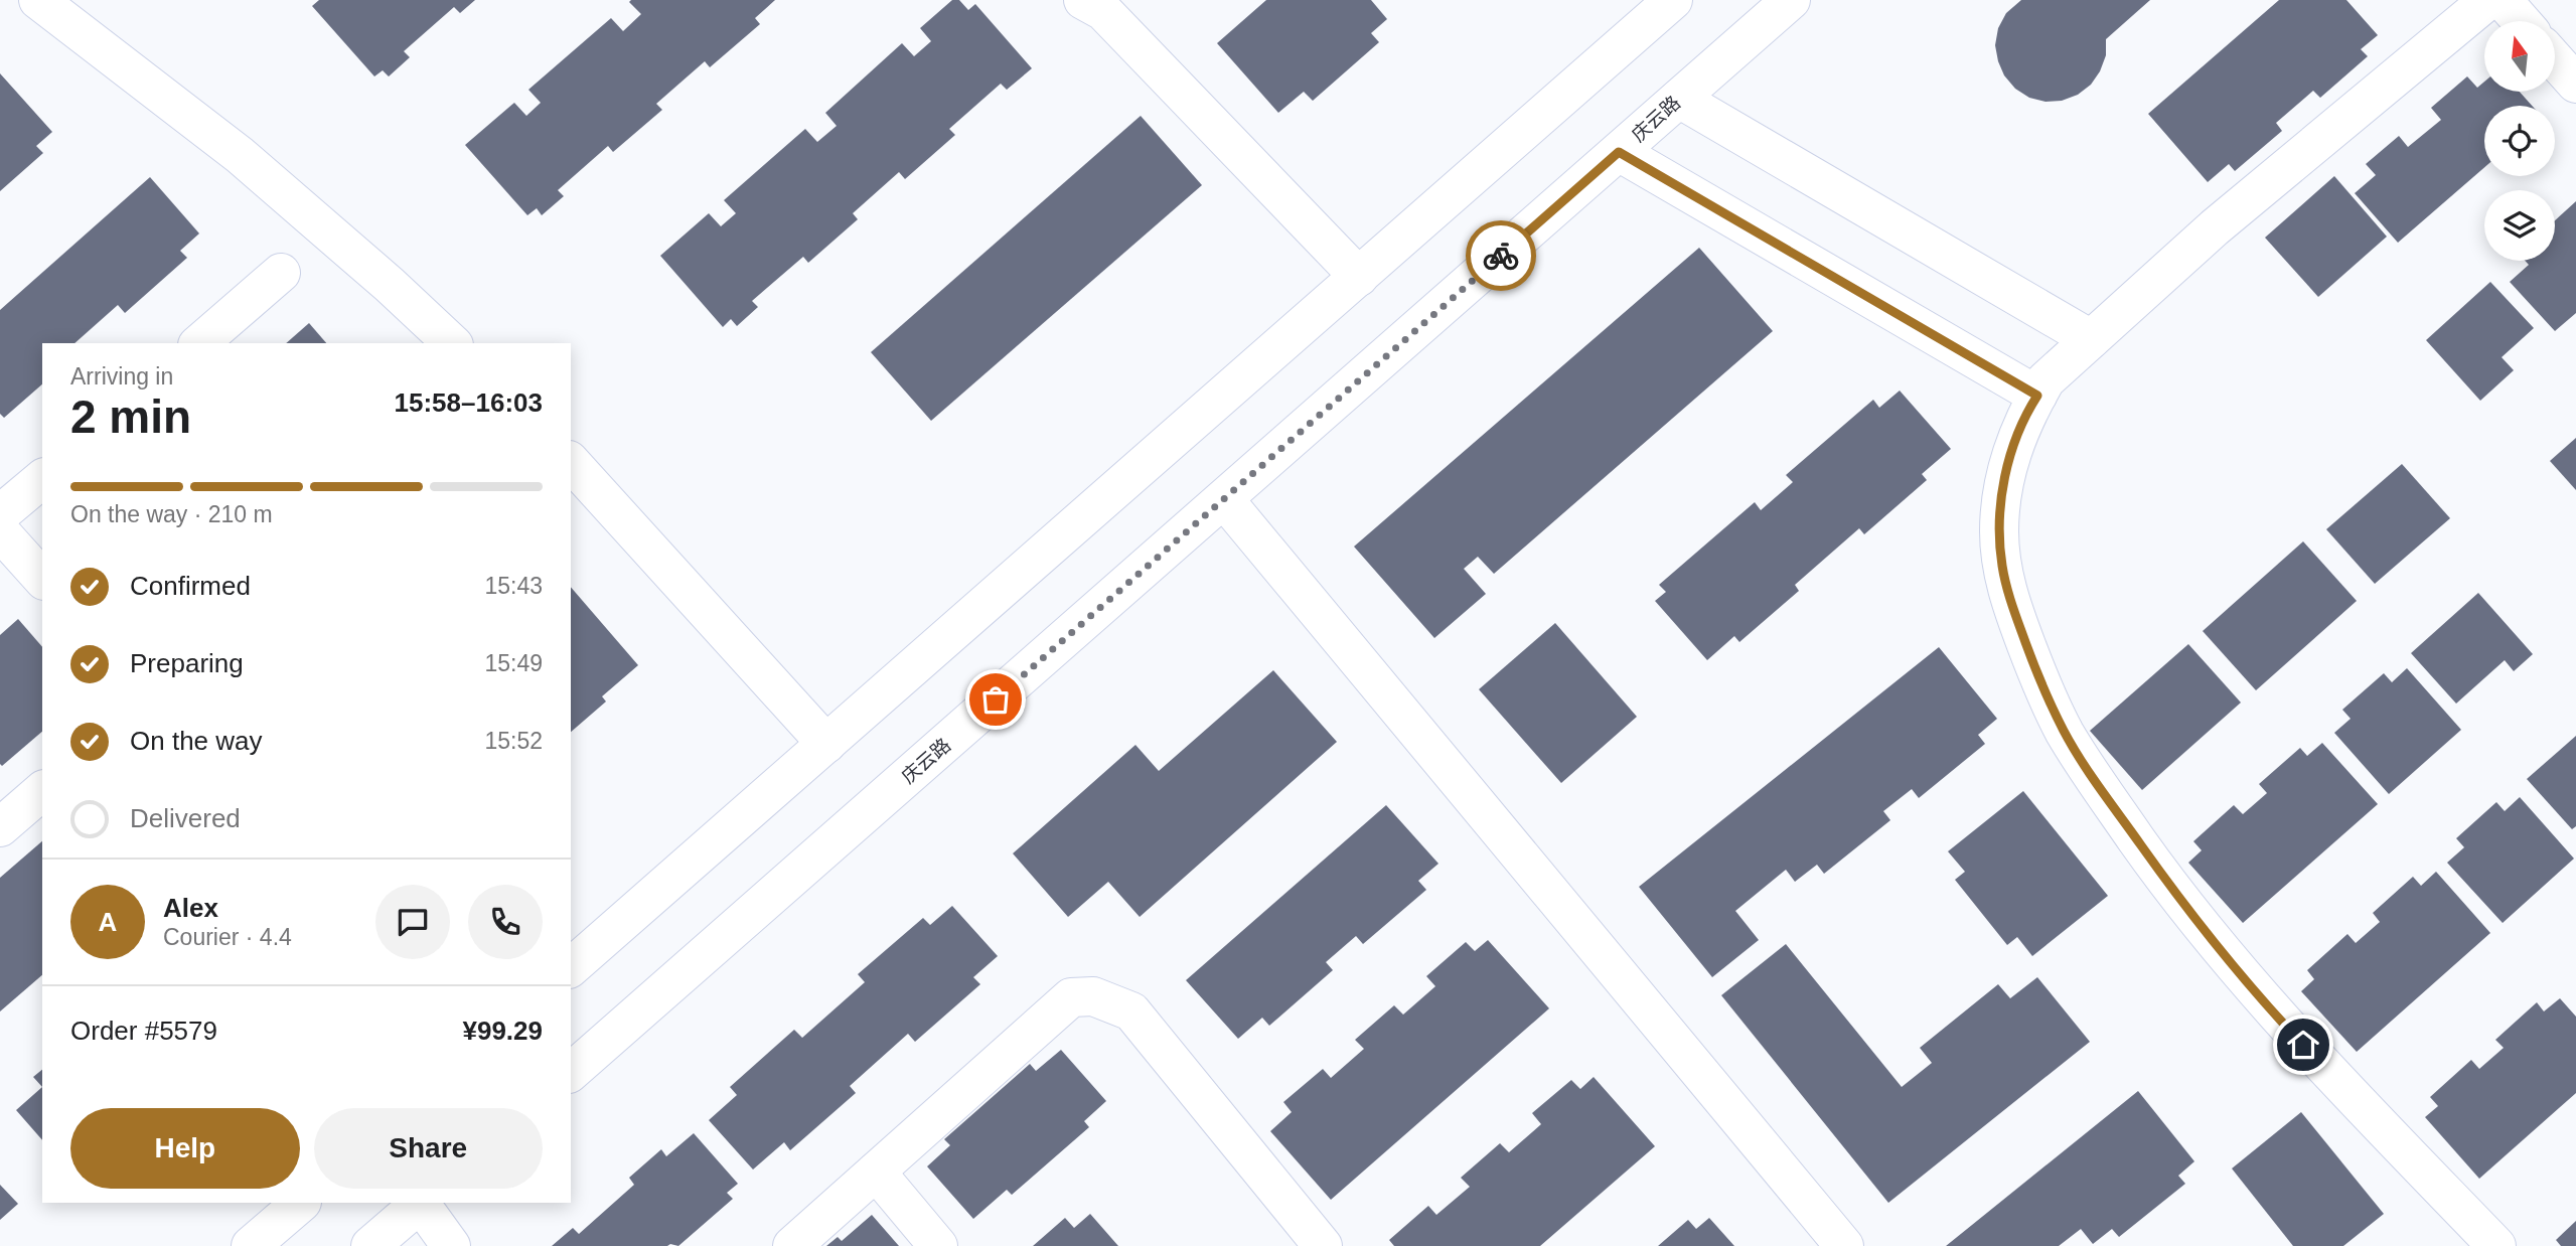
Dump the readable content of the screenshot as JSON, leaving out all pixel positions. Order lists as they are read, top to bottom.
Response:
{
  "streets": {
    "main road": ["庆云路"]
  },
  "north": "top",
  "page": {
    "heading": ["2 min", "Arriving in", "15:58–16:03"],
    "panel": [
      "Alex",
      "Courier · 4.4",
      "Order #5579",
      "¥99.29"
    ],
    "bar": "On the way · 210 m",
    "list": [
      ["Confirmed", "15:43"],
      ["Preparing", "15:49"],
      ["On the way", "15:52"],
      "Delivered"
    ],
    "round": "A",
    "buttons": ["Help", "Share"]
  }
}
